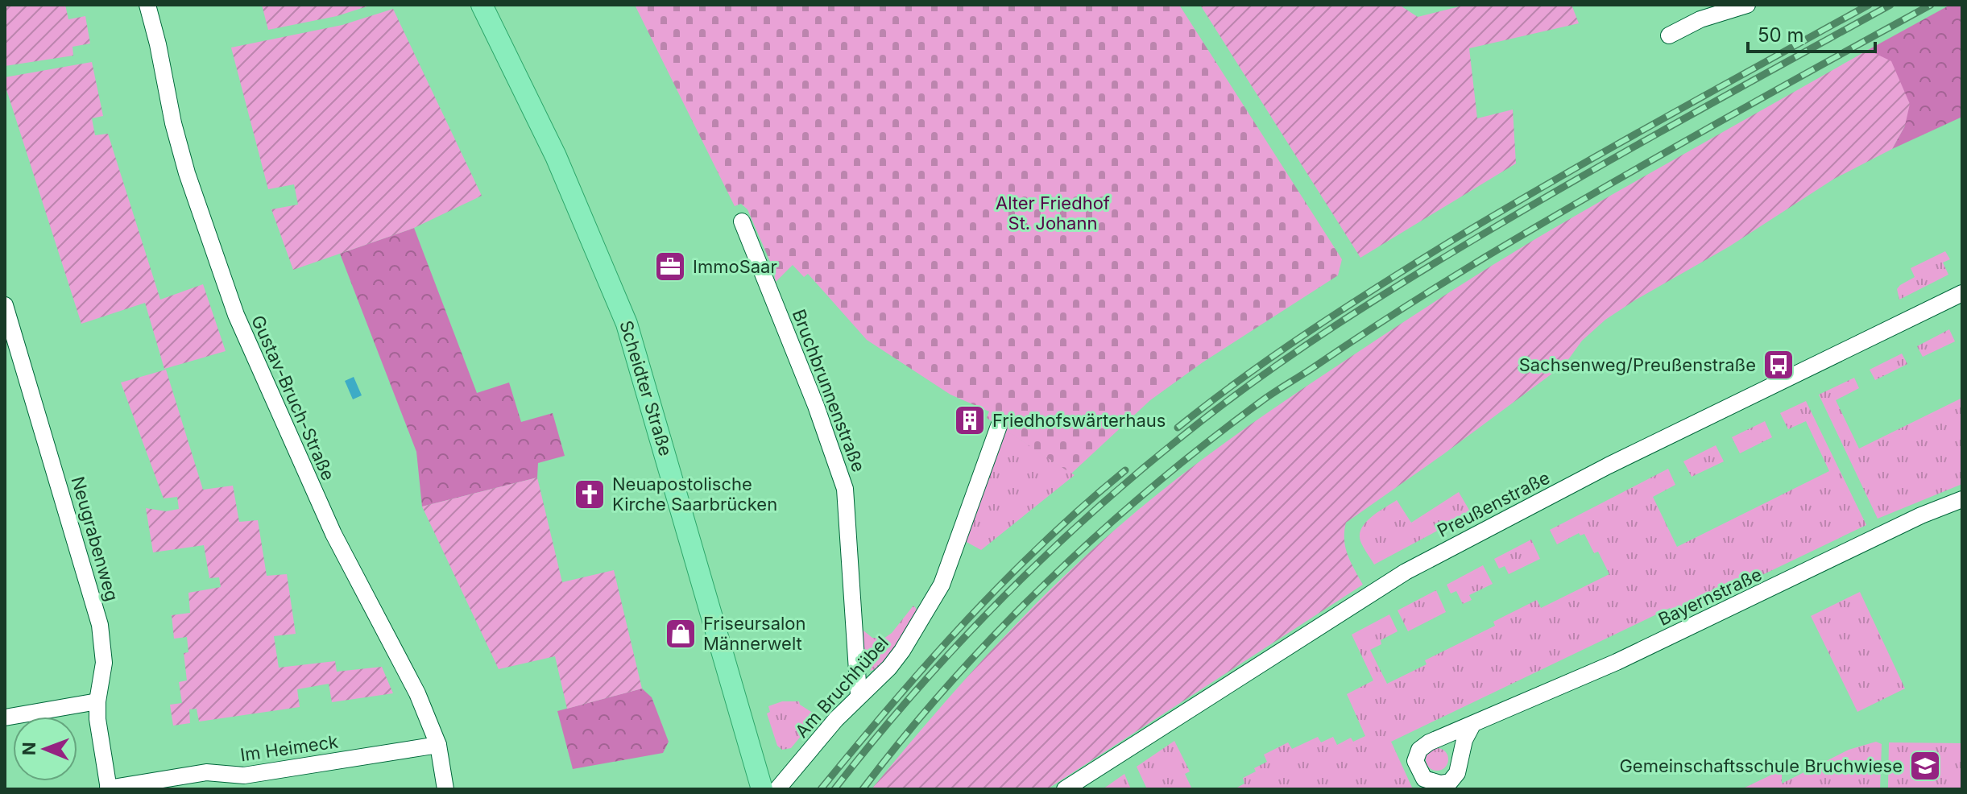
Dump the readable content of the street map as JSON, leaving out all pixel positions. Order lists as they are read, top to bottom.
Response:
{
  "streets": {
    "main road": ["Scheidter Straße"],
    "street": [
      "Bruchbrunnenstraße",
      "Gustav-Bruch-Straße",
      "Preußenstraße",
      "Neugrabenweg",
      "Bayernstraße",
      "Am Bruchhübel",
      "Im Heimeck"
    ]
  },
  "crossings": [
    ["Bruchbrunnenstraße", "Am Bruchhübel"],
    ["Gustav-Bruch-Straße", "Im Heimeck"],
    ["Neugrabenweg", "Im Heimeck"]
  ],
  "parks": ["Alter Friedhof St. Johann"],
  "places": {
    "office": ["ImmoSaar"],
    "bus stop": ["Sachsenweg/Preußenstraße"],
    "building": ["Friedhofswärterhaus"],
    "church": ["Neuapostolische Kirche Saarbrücken"],
    "shop": ["Friseursalon Männerwelt"],
    "school or university": ["Gemeinschaftsschule Bruchwiese"]
  },
  "scale_bar": "50 m",
  "north": "left"
}
